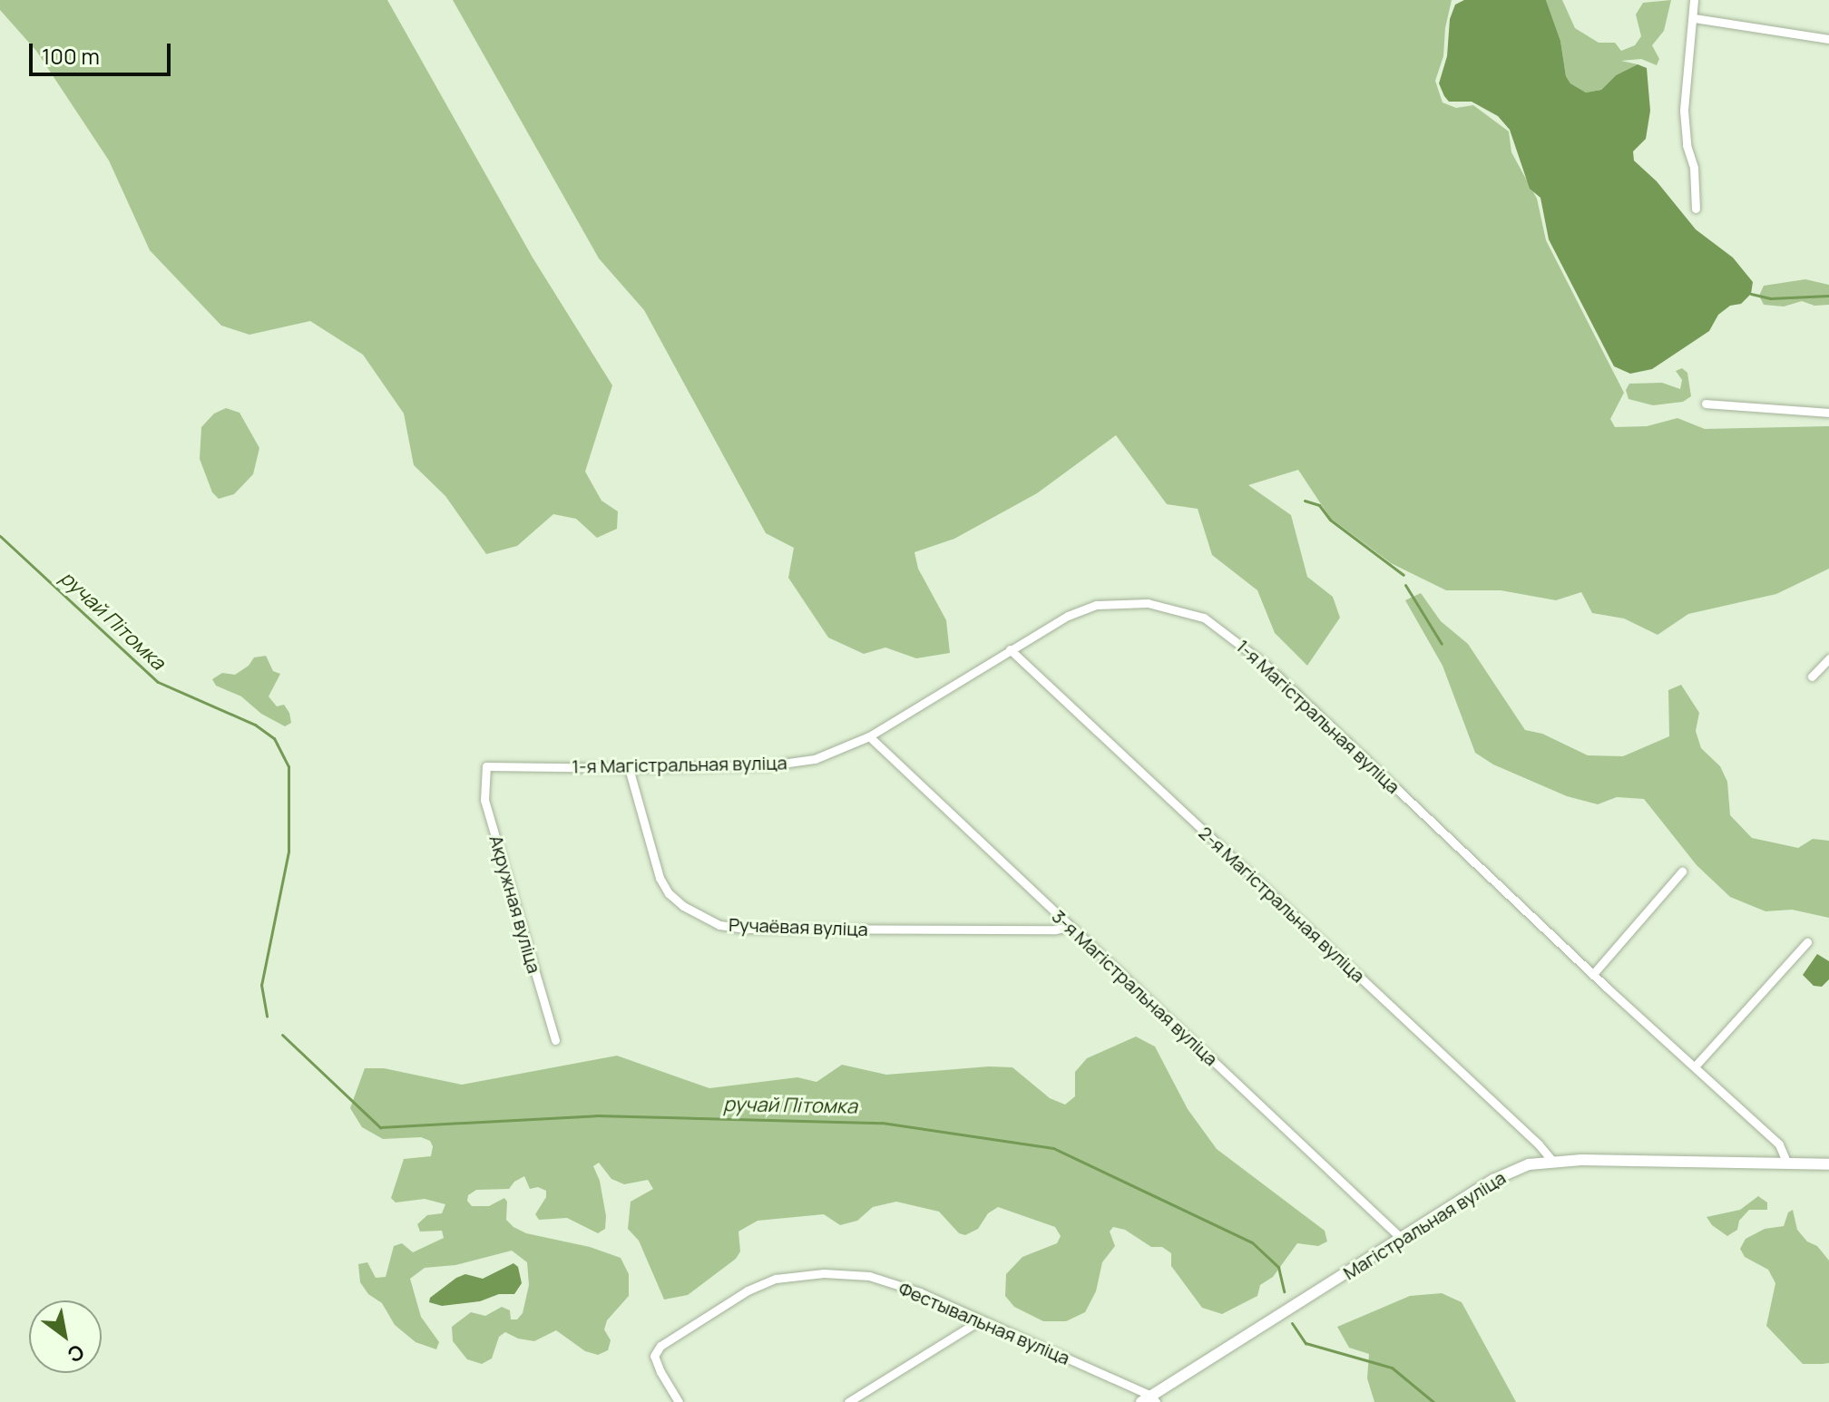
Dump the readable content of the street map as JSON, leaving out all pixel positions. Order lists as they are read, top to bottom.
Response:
{
  "streets": {
    "street": [
      "1-я Магістральная вуліца",
      "Акружная вуліца",
      "2-я Магістральная вуліца",
      "Ручаёвая вуліца",
      "3-я Магістральная вуліца",
      "Магістральная вуліца",
      "Фестывальная вуліца"
    ]
  },
  "crossings": [
    ["1-я Магістральная вуліца", "Акружная вуліца"],
    ["1-я Магістральная вуліца", "2-я Магістральная вуліца"],
    ["1-я Магістральная вуліца", "Ручаёвая вуліца"],
    ["1-я Магістральная вуліца", "3-я Магістральная вуліца"],
    ["1-я Магістральная вуліца", "Магістральная вуліца"],
    ["2-я Магістральная вуліца", "Магістральная вуліца"],
    ["Ручаёвая вуліца", "3-я Магістральная вуліца"],
    ["3-я Магістральная вуліца", "Магістральная вуліца"],
    ["Магістральная вуліца", "Фестывальная вуліца"]
  ],
  "water": ["ручай Пітомка"],
  "scale_bar": "100 m",
  "north": "bottom right"
}
